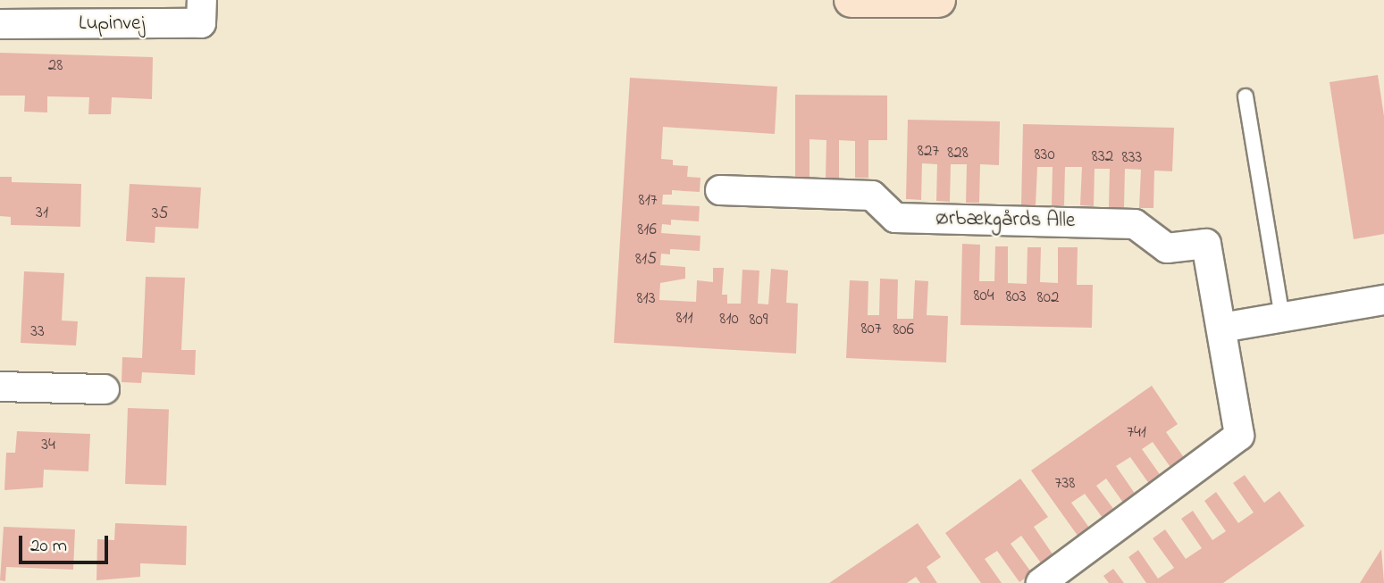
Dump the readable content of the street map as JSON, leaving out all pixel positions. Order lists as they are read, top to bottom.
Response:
{
  "streets": {
    "street": ["Lupinvej", "Ørbækgårds Alle"]
  },
  "house_numbers": [
    "28",
    "827",
    "828",
    "830",
    "832",
    "833",
    "817",
    "31",
    "35",
    "816",
    "815",
    "804",
    "803",
    "802",
    "813",
    "811",
    "810",
    "809",
    "807",
    "806",
    "33",
    "741",
    "34",
    "738"
  ],
  "scale_bar": "20 m"
}
